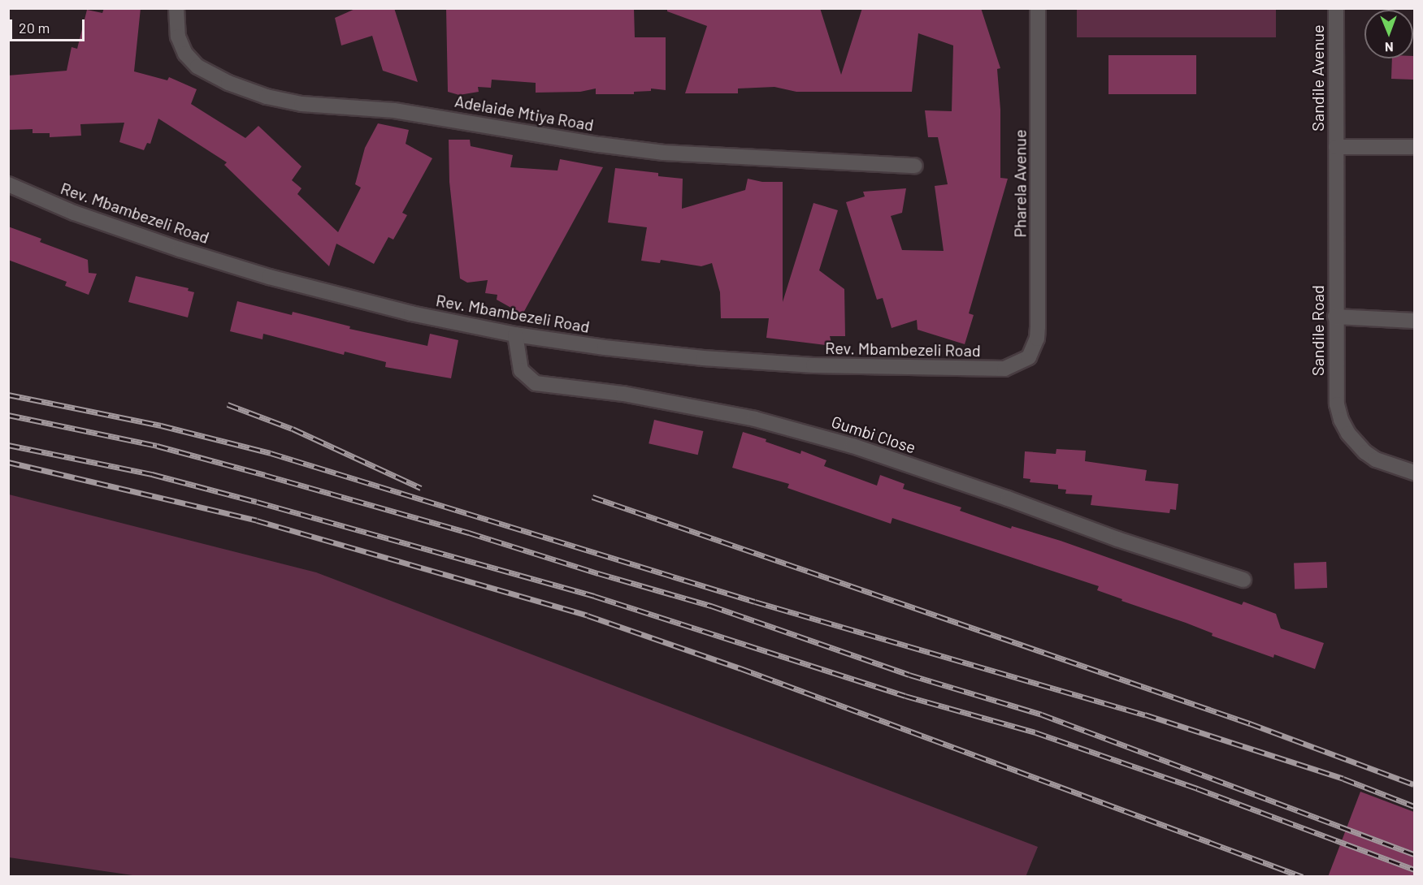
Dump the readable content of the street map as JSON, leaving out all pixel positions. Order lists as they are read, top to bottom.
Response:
{
  "streets": {
    "street": [
      "Sandile Avenue",
      "Adelaide Mtiya Road",
      "Pharela Avenue",
      "Rev. Mbambezeli Road",
      "Sandile Road",
      "Gumbi Close"
    ]
  },
  "crossings": [
    ["Sandile Avenue", "Sandile Road"],
    ["Pharela Avenue", "Rev. Mbambezeli Road"],
    ["Rev. Mbambezeli Road", "Gumbi Close"]
  ],
  "scale_bar": "20 m",
  "north": "bottom"
}
